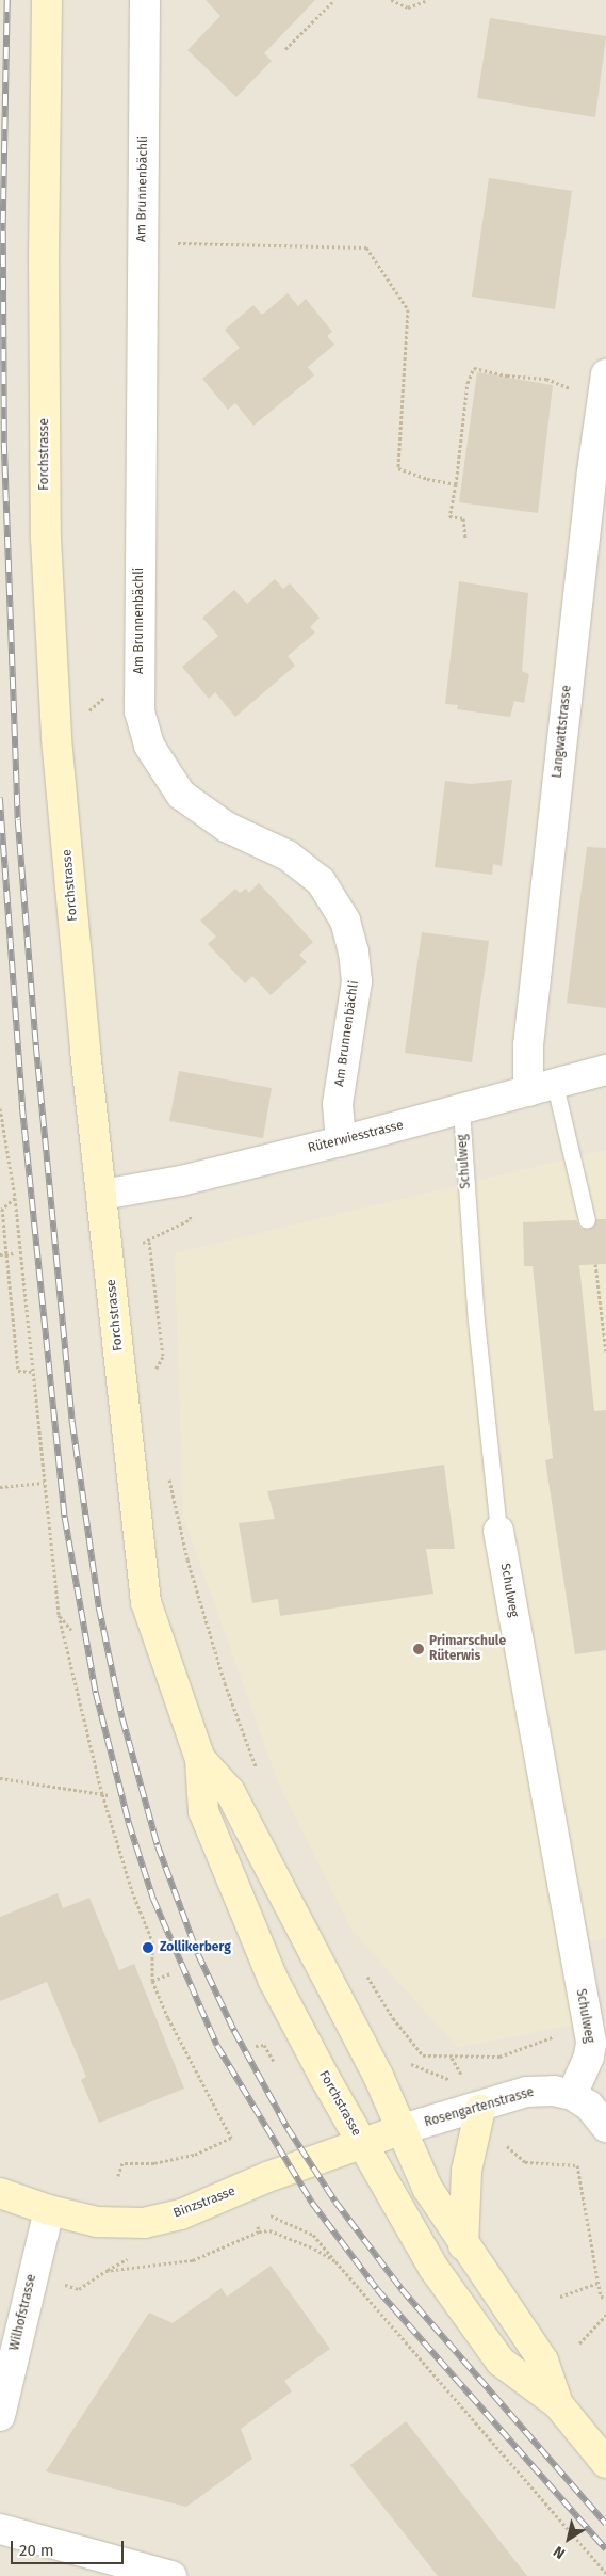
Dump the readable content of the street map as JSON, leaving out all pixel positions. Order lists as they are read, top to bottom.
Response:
{
  "streets": {
    "main road": ["Forchstrasse", "Binzstrasse"],
    "street": [
      "Am Brunnenbächli",
      "Langwattstrasse",
      "Rüterwiesstrasse",
      "Schulweg",
      "Rosengartenstrasse",
      "Wilhofstrasse"
    ]
  },
  "crossings": [
    ["Am Brunnenbächli", "Rüterwiesstrasse"],
    ["Forchstrasse", "Rüterwiesstrasse"],
    ["Forchstrasse", "Rosengartenstrasse"],
    ["Forchstrasse", "Binzstrasse"],
    ["Langwattstrasse", "Rüterwiesstrasse"],
    ["Rüterwiesstrasse", "Schulweg"],
    ["Schulweg", "Rosengartenstrasse"],
    ["Rosengartenstrasse", "Binzstrasse"],
    ["Binzstrasse", "Wilhofstrasse"]
  ],
  "places": ["Primarschule Rüterwis", "Zollikerberg"],
  "scale_bar": "20 m",
  "north": "bottom left"
}
